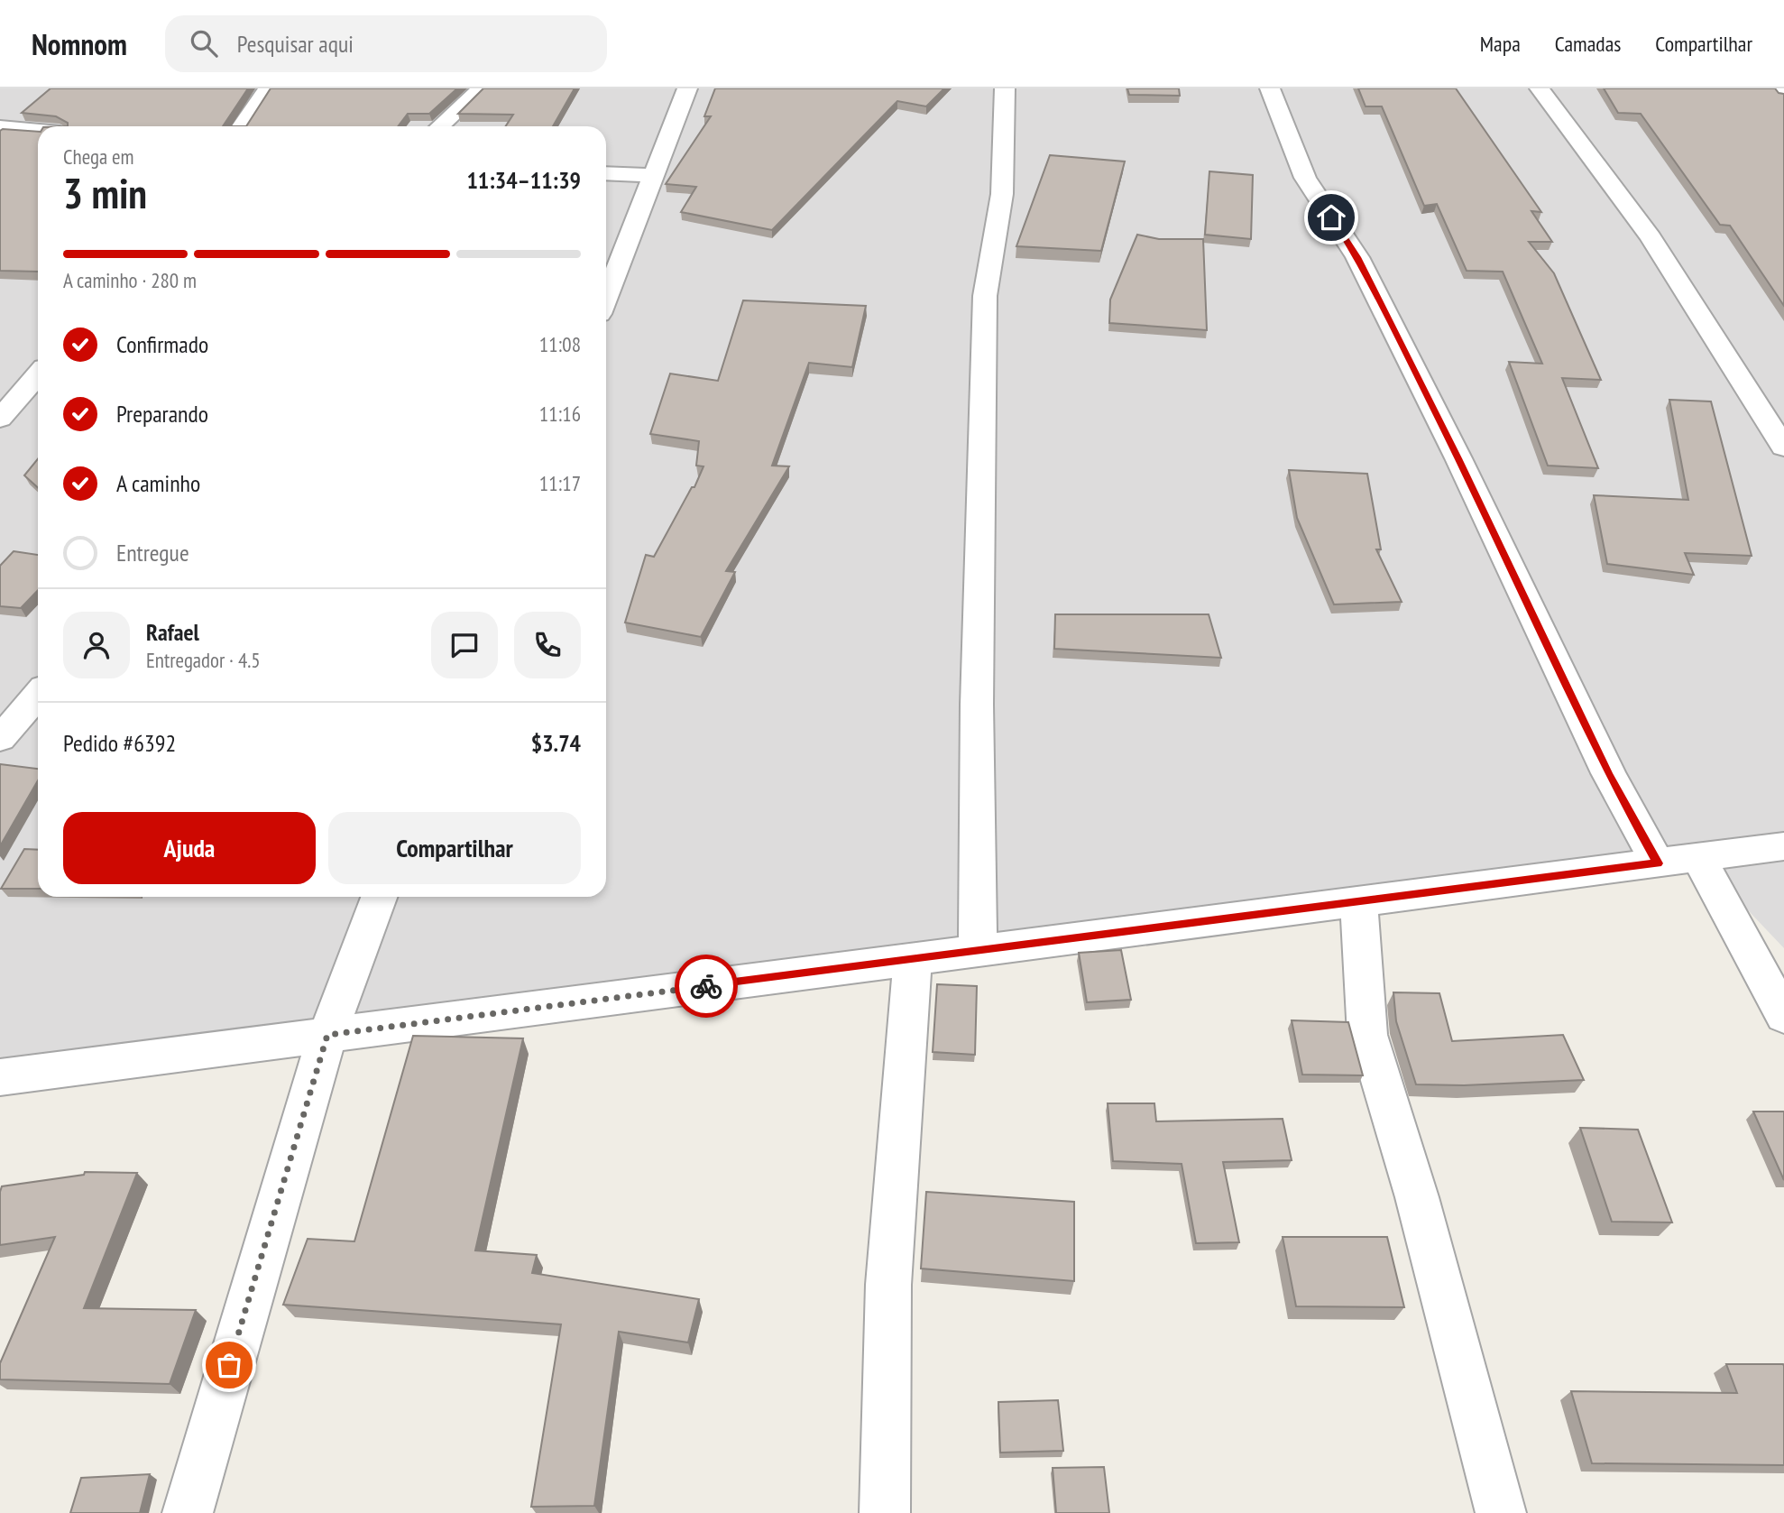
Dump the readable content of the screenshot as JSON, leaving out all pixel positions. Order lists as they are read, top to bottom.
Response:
{
  "page": {
    "header": "Nomnom",
    "search": "Pesquisar aqui",
    "nav": ["Mapa", "Camadas", "Compartilhar"],
    "heading": ["3 min", "Chega em", "11:34–11:39"],
    "panel": [
      "Rafael",
      "Entregador · 4.5",
      "Pedido #6392",
      "$3.74"
    ],
    "bar": "A caminho · 280 m",
    "list": [
      ["Confirmado", "11:08"],
      ["Preparando", "11:16"],
      ["A caminho", "11:17"],
      "Entregue"
    ],
    "buttons": ["Ajuda", "Compartilhar"]
  }
}
